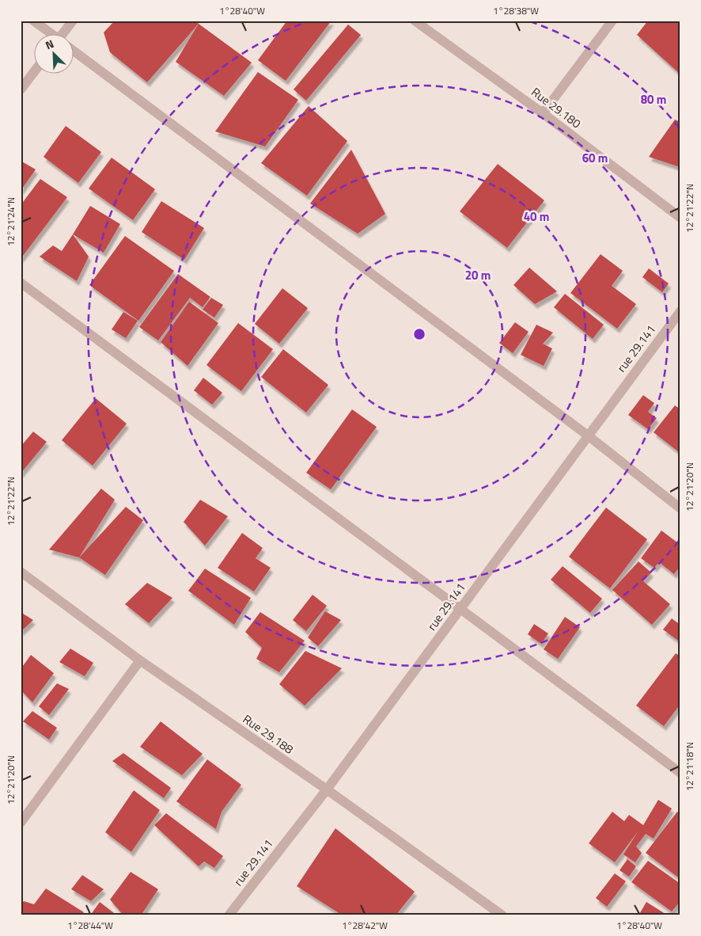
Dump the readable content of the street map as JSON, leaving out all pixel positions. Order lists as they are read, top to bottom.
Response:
{
  "streets": {
    "street": ["Rue 29.180", "rue 29.141", "Rue 29.188"]
  },
  "crossings": [
    ["rue 29.141", "Rue 29.188"]
  ],
  "north": "top left",
  "coordinates": [
    "1°28'40\"W",
    "1°28'38\"W",
    "12°21'22\"N",
    "12°21'24\"N",
    "12°21'20\"N",
    "12°21'18\"N",
    "1°28'44\"W",
    "1°28'42\"W"
  ],
  "rings": [
    "80 m",
    "60 m",
    "40 m",
    "20 m"
  ]
}
